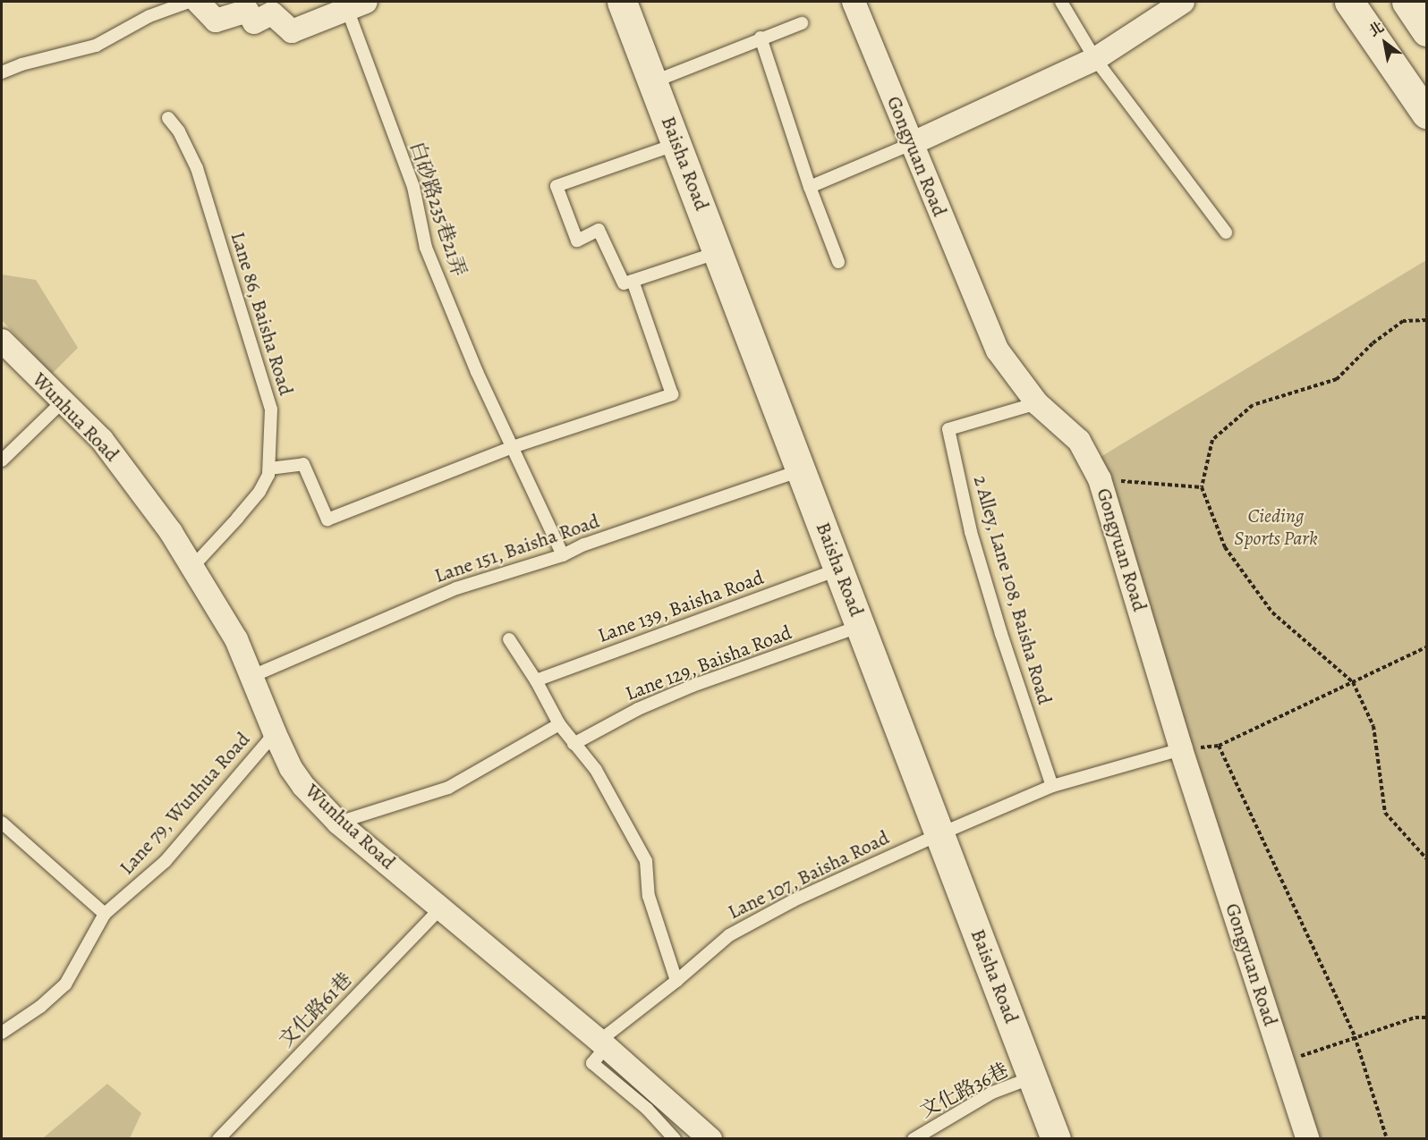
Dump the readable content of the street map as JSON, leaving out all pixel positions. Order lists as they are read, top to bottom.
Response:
{
  "streets": {
    "street": ["Gongyuan Road", "Baisha Road", "Wunhua Road"],
    "lane": [
      "白砂路235巷21弄",
      "Lane 86, Baisha Road",
      "Lane 151, Baisha Road",
      "2 Alley, Lane 108, Baisha Road",
      "Lane 139, Baisha Road",
      "Lane 129, Baisha Road",
      "Lane 79, Wunhua Road",
      "Lane 107, Baisha Road",
      "文化路61巷",
      "文化路36巷"
    ]
  },
  "crossings": [
    ["Gongyuan Road", "2 Alley, Lane 108, Baisha Road"],
    ["Gongyuan Road", "Lane 107, Baisha Road"],
    ["Baisha Road", "Lane 151, Baisha Road"],
    ["Baisha Road", "Lane 139, Baisha Road"],
    ["Baisha Road", "Lane 129, Baisha Road"],
    ["Baisha Road", "Lane 107, Baisha Road"],
    ["Baisha Road", "文化路36巷"],
    ["白砂路235巷21弄", "Lane 151, Baisha Road"],
    ["Lane 86, Baisha Road", "Wunhua Road"],
    ["Wunhua Road", "Lane 151, Baisha Road"],
    ["Wunhua Road", "Lane 79, Wunhua Road"],
    ["Wunhua Road", "Lane 107, Baisha Road"],
    ["Wunhua Road", "文化路61巷"],
    ["2 Alley, Lane 108, Baisha Road", "Lane 107, Baisha Road"]
  ],
  "parks": ["Cieding Sports Park"],
  "north": "top left"
}
